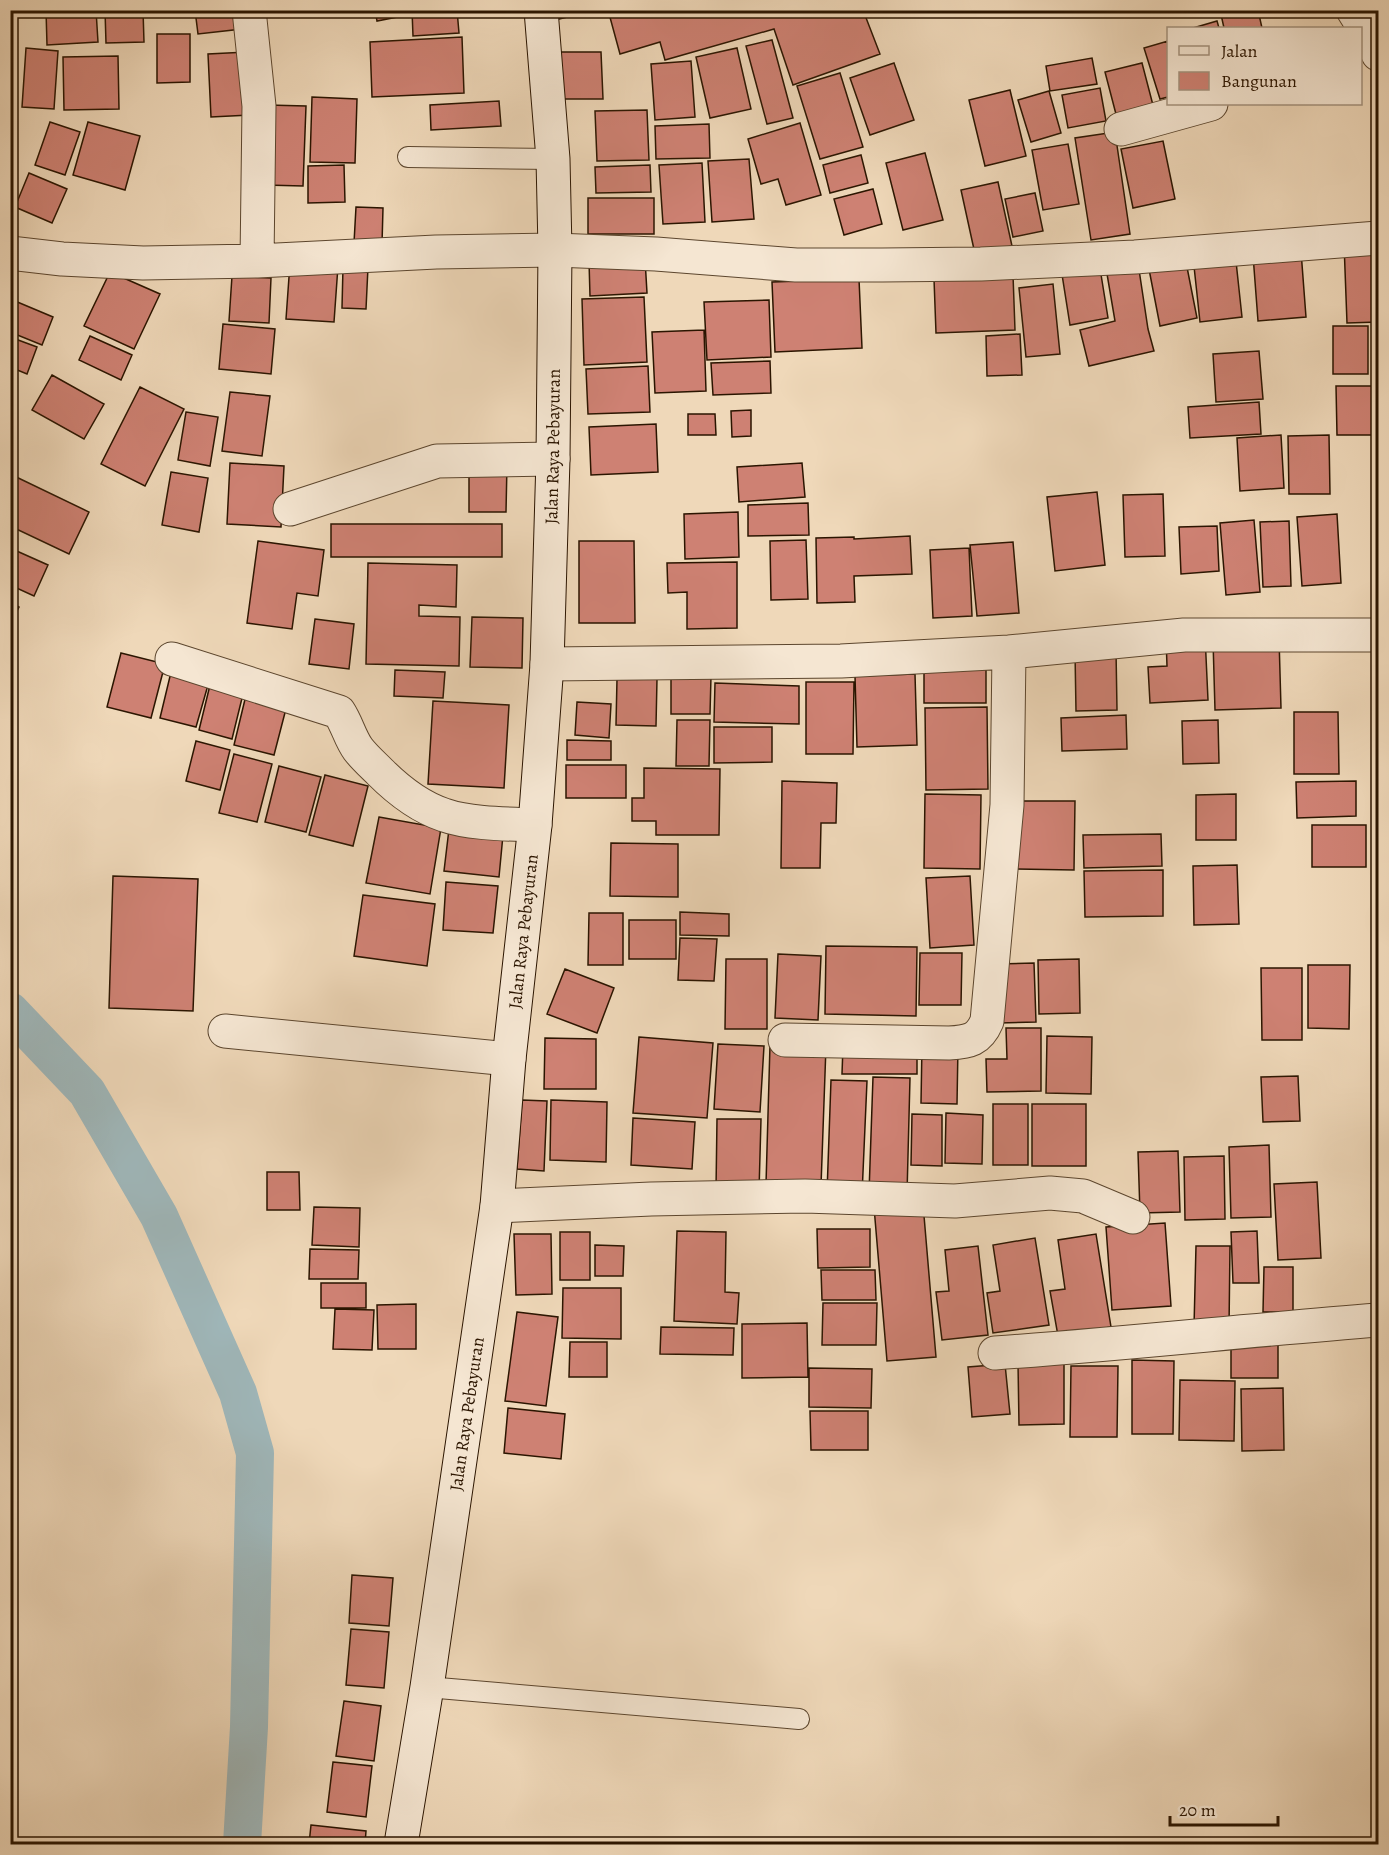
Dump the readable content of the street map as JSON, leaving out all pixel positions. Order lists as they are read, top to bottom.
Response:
{
  "streets": {
    "street": ["Jalan Raya Pebayuran"]
  },
  "legend": ["Jalan", "Bangunan"],
  "scale_bar": "20 m"
}
